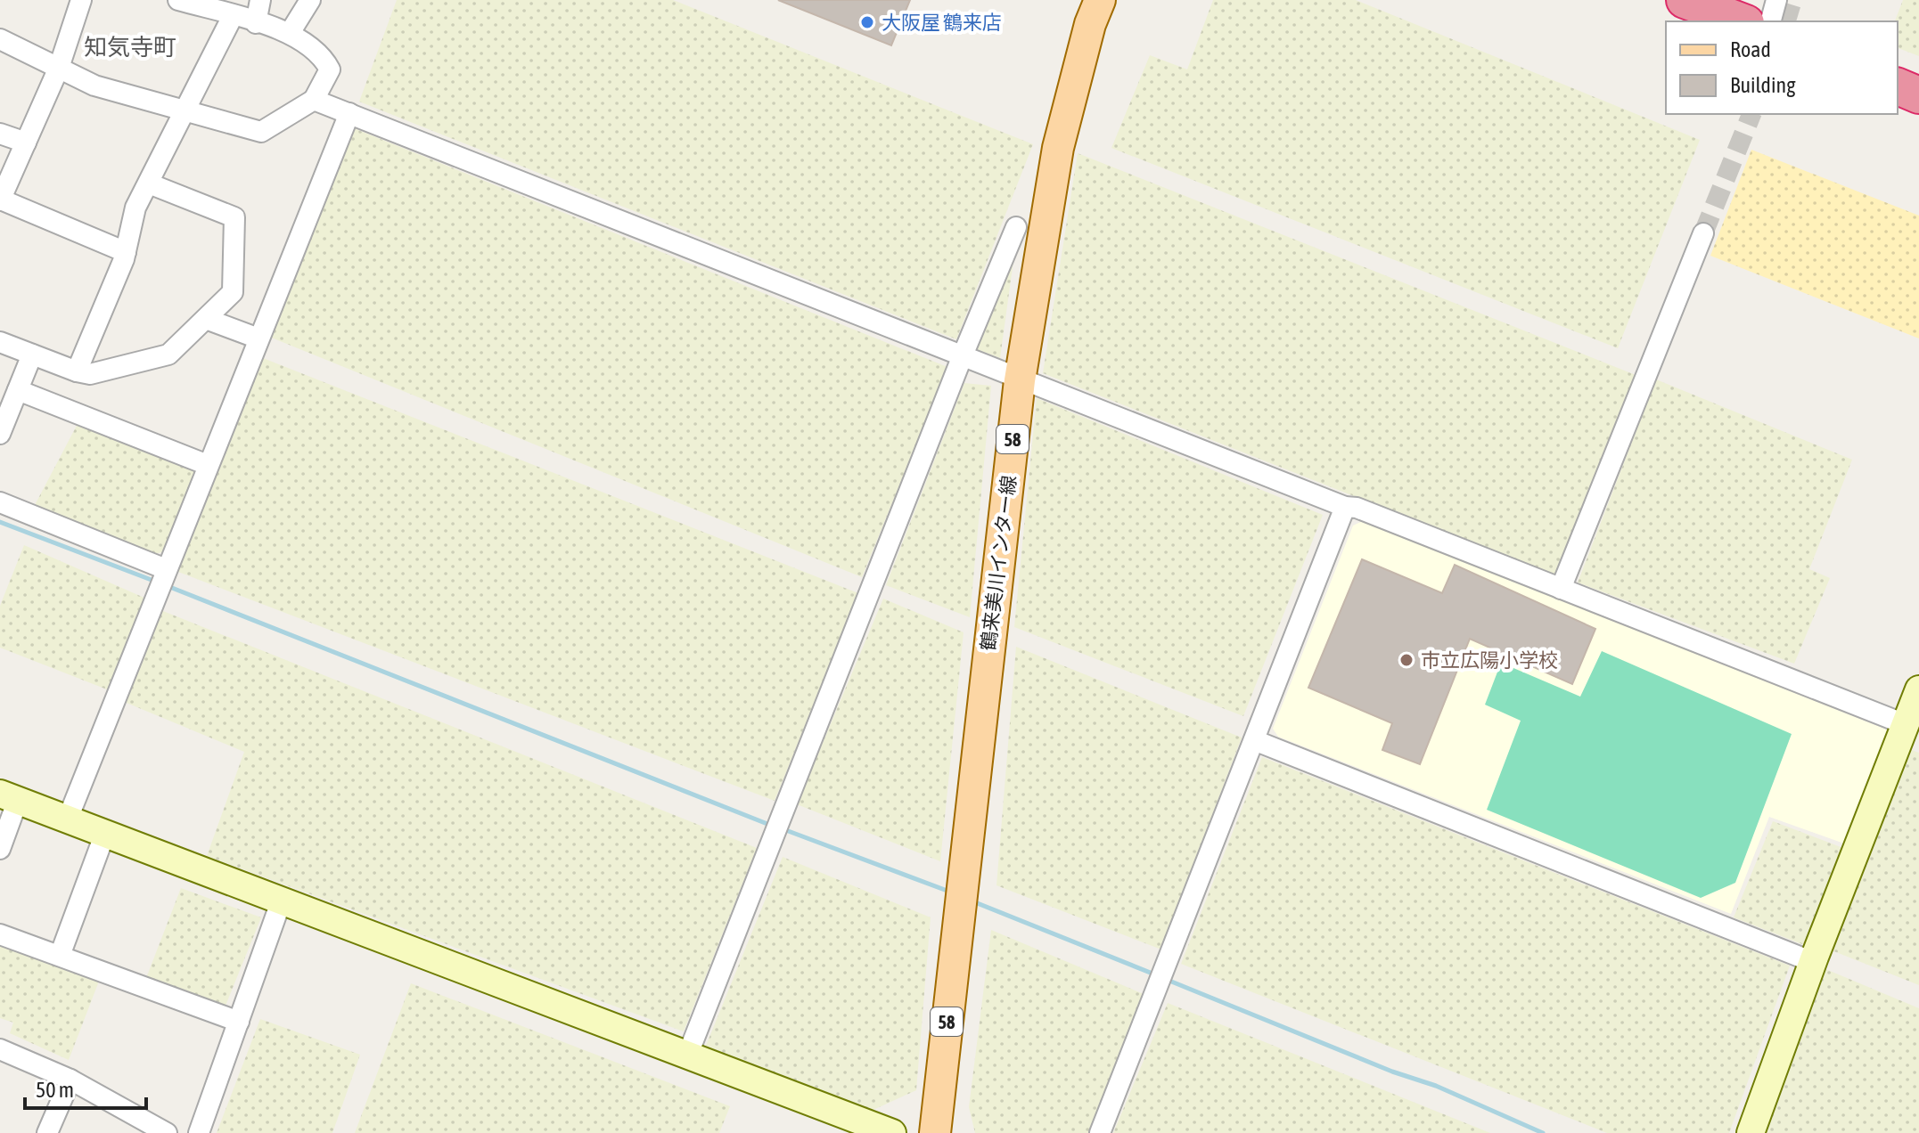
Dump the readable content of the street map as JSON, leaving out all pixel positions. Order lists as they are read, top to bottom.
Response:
{
  "streets": {
    "main road": ["58", "鶴来美川インター線"]
  },
  "districts": ["知気寺町"],
  "places": ["大阪屋 鶴来店", "市立広陽小学校"],
  "legend": ["Road", "Building"],
  "scale_bar": "50 m"
}
